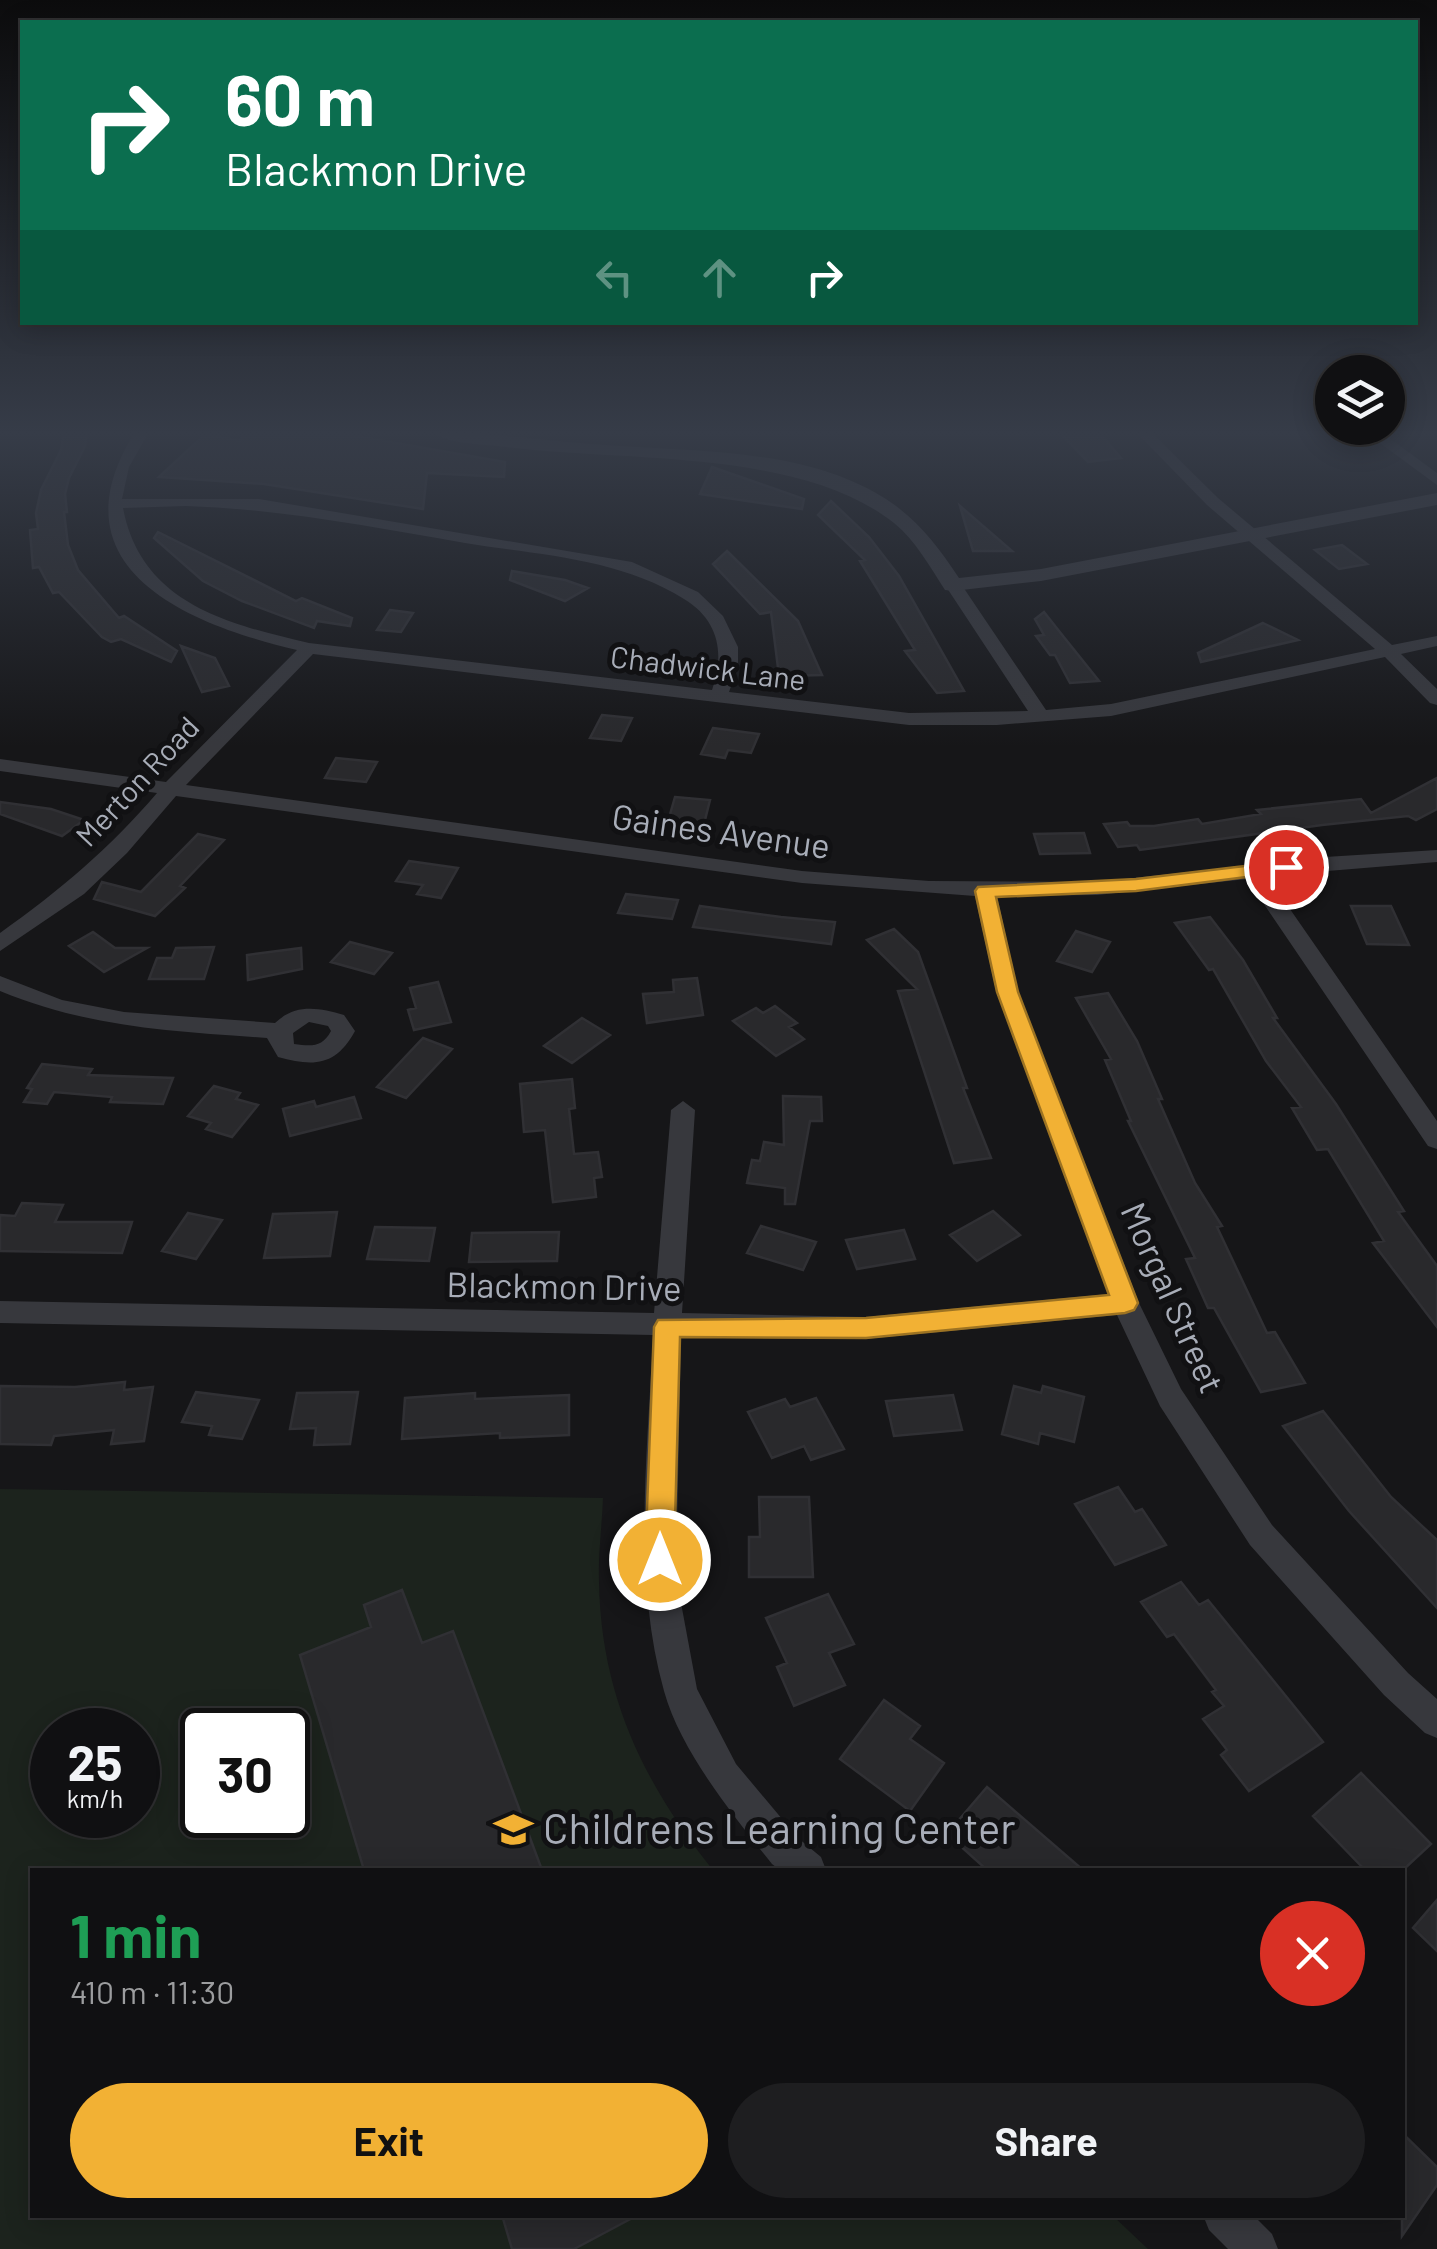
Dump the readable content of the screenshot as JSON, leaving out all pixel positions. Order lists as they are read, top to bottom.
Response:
{
  "streets": {
    "street": [
      "Chadwick Lane",
      "Merton Road",
      "Gaines Avenue",
      "Blackmon Drive",
      "Morgal Street"
    ]
  },
  "crossings": [
    ["Chadwick Lane", "Merton Road"],
    ["Merton Road", "Gaines Avenue"],
    ["Gaines Avenue", "Morgal Street"],
    ["Blackmon Drive", "Morgal Street"]
  ],
  "places": {
    "school or university": ["Childrens Learning Center"]
  },
  "page": {
    "turn": ["60 m", "Blackmon Drive"],
    "speed": "25 km/h",
    "limit": "30",
    "heading": ["1 min", "410 m · 11:30"],
    "buttons": ["Exit", "Share"]
  }
}
